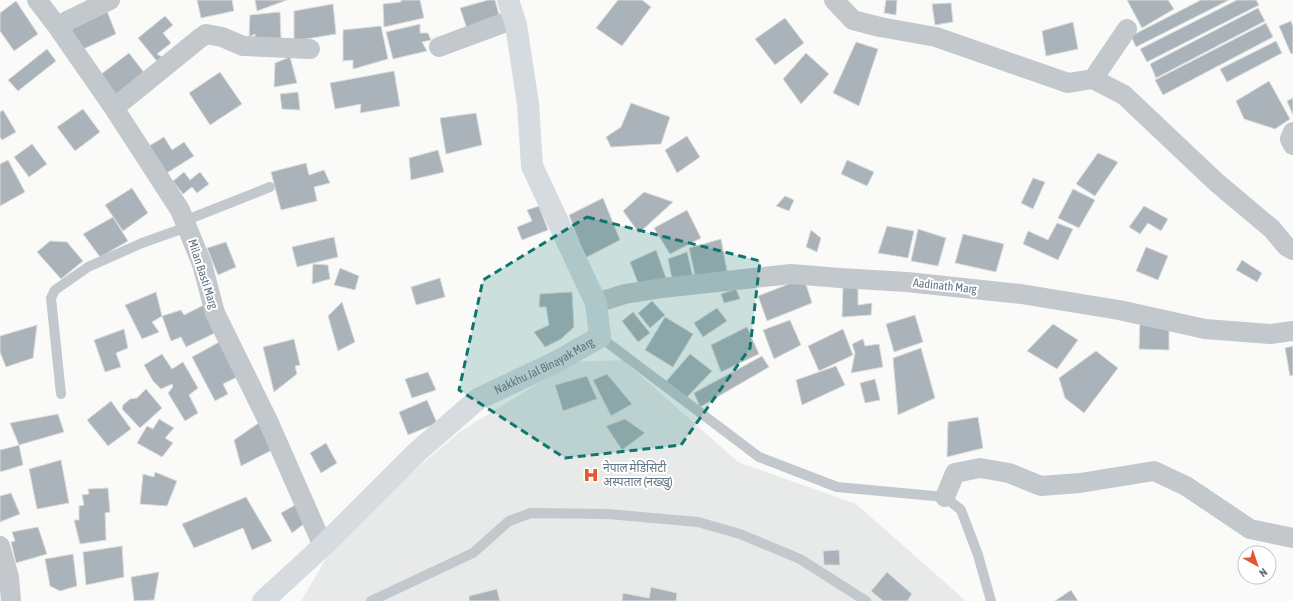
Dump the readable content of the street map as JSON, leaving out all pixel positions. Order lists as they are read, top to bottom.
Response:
{
  "streets": {
    "street": ["Milan Basti Marg", "Aadinath Marg", "Nakkhu Jal Binayak Marg"]
  },
  "crossings": [
    ["Milan Basti Marg", "Nakkhu Jal Binayak Marg"],
    ["Aadinath Marg", "Nakkhu Jal Binayak Marg"]
  ],
  "places": {
    "hospital": ["नेपाल मेडिसिटी अस्पताल (नख्खु)"]
  },
  "north": "bottom right"
}
